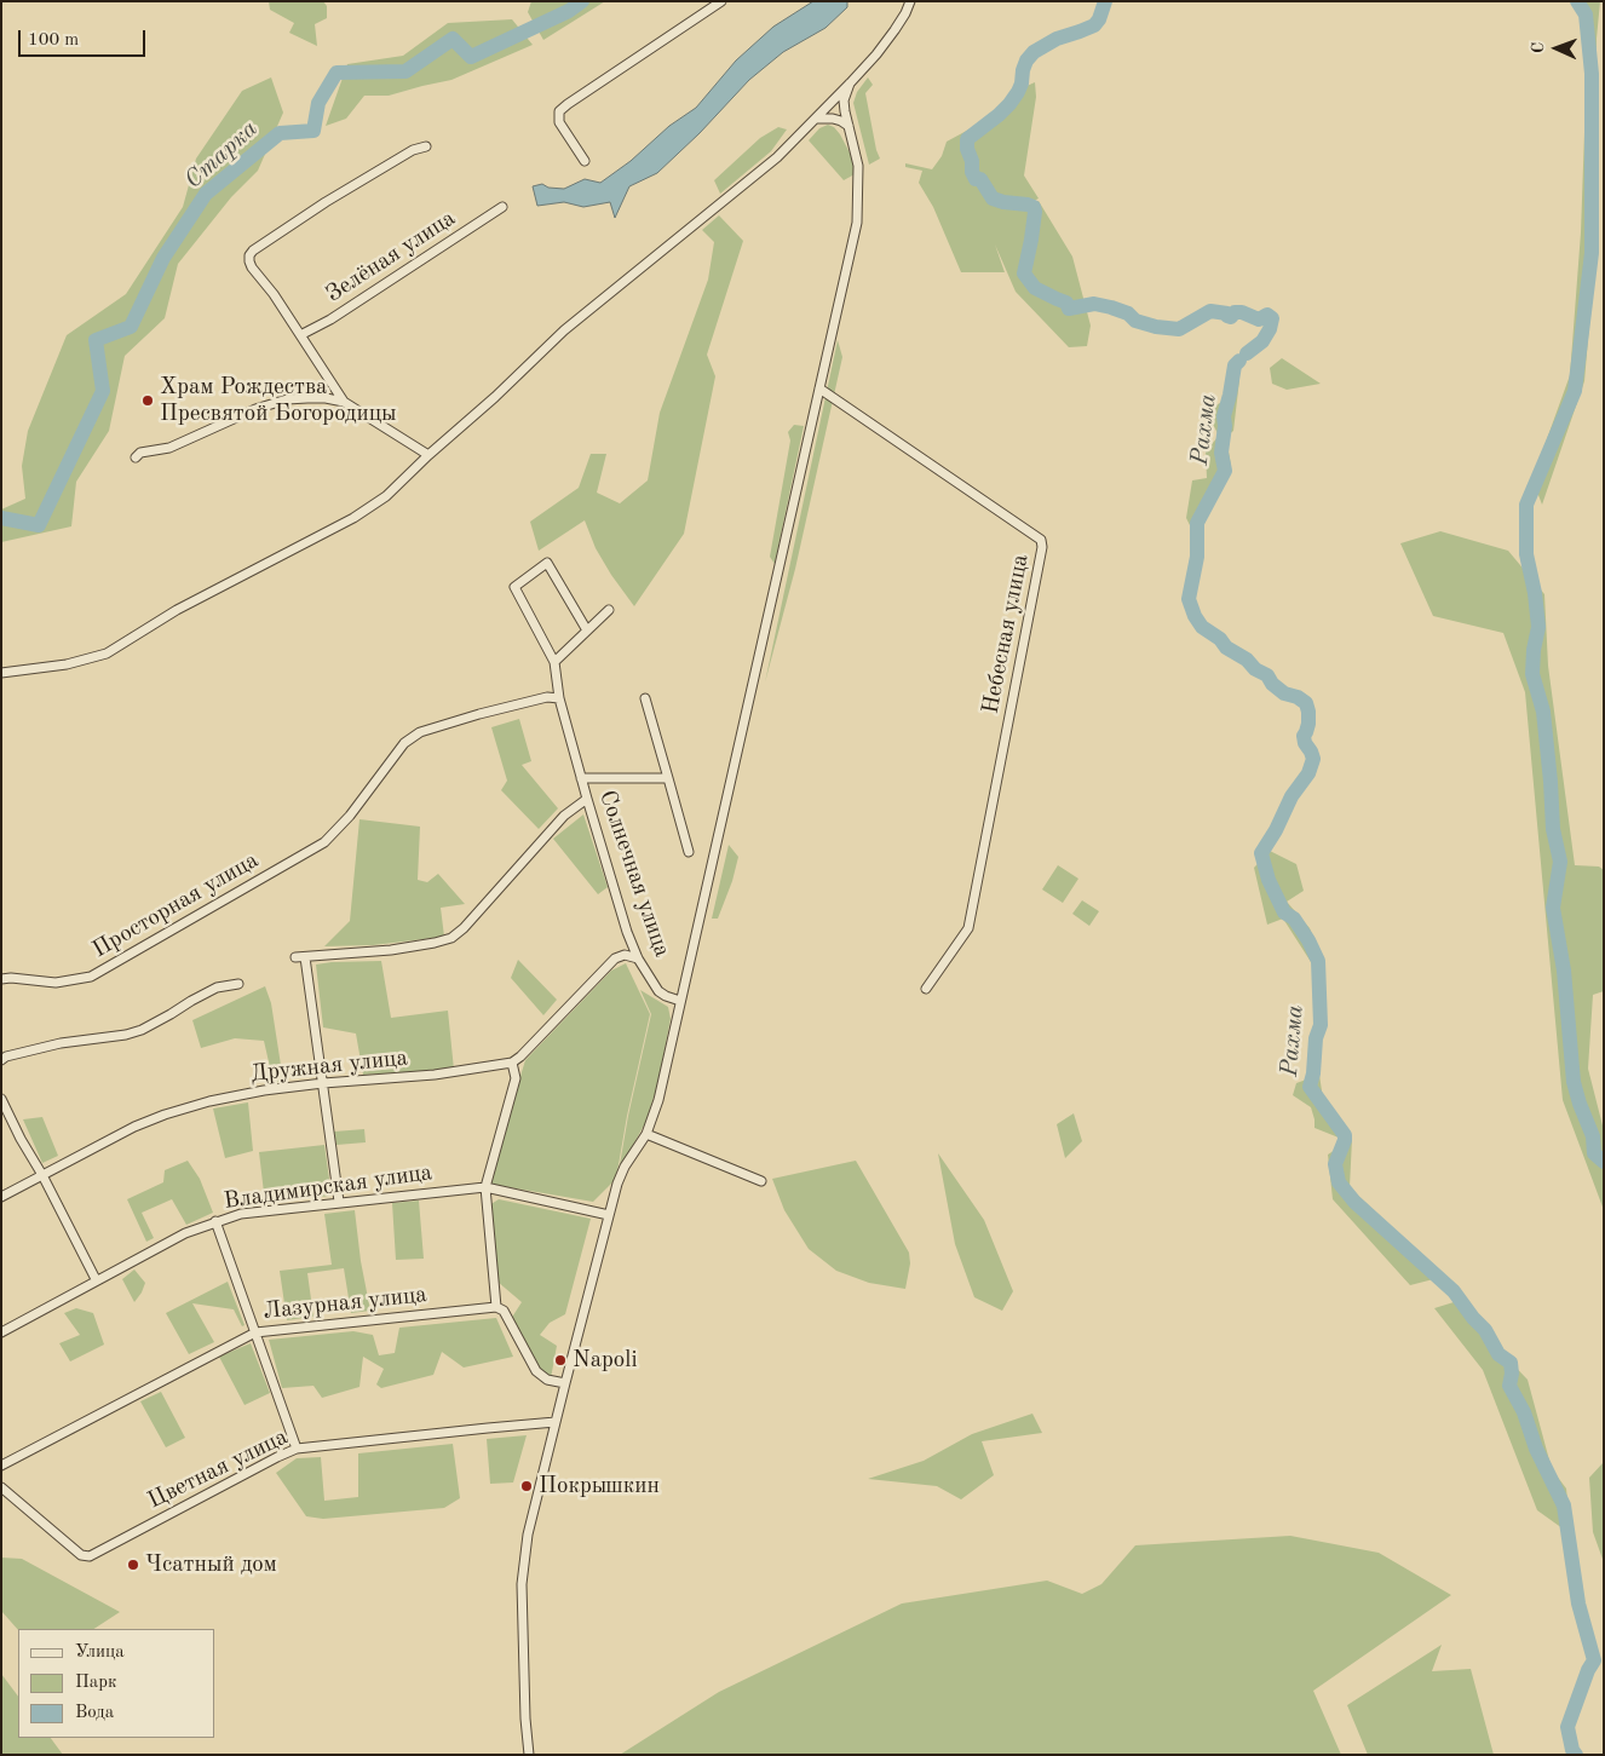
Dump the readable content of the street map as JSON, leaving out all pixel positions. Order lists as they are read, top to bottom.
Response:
{
  "streets": {
    "street": [
      "Зелёная улица",
      "Небесная улица",
      "Солнечная улица",
      "Просторная улица",
      "Дружная улица",
      "Владимирская улица",
      "Лазурная улица",
      "Цветная улица"
    ]
  },
  "crossings": [
    ["Солнечная улица", "Просторная улица"]
  ],
  "water": ["Старка", "Рахма"],
  "places": [
    "Храм Рождества Пресвятой Богородицы",
    "Napoli",
    "Покрышкин",
    "Чсатный дом"
  ],
  "legend": ["Улица", "Парк", "Вода"],
  "scale_bar": "100 m",
  "north": "left"
}
